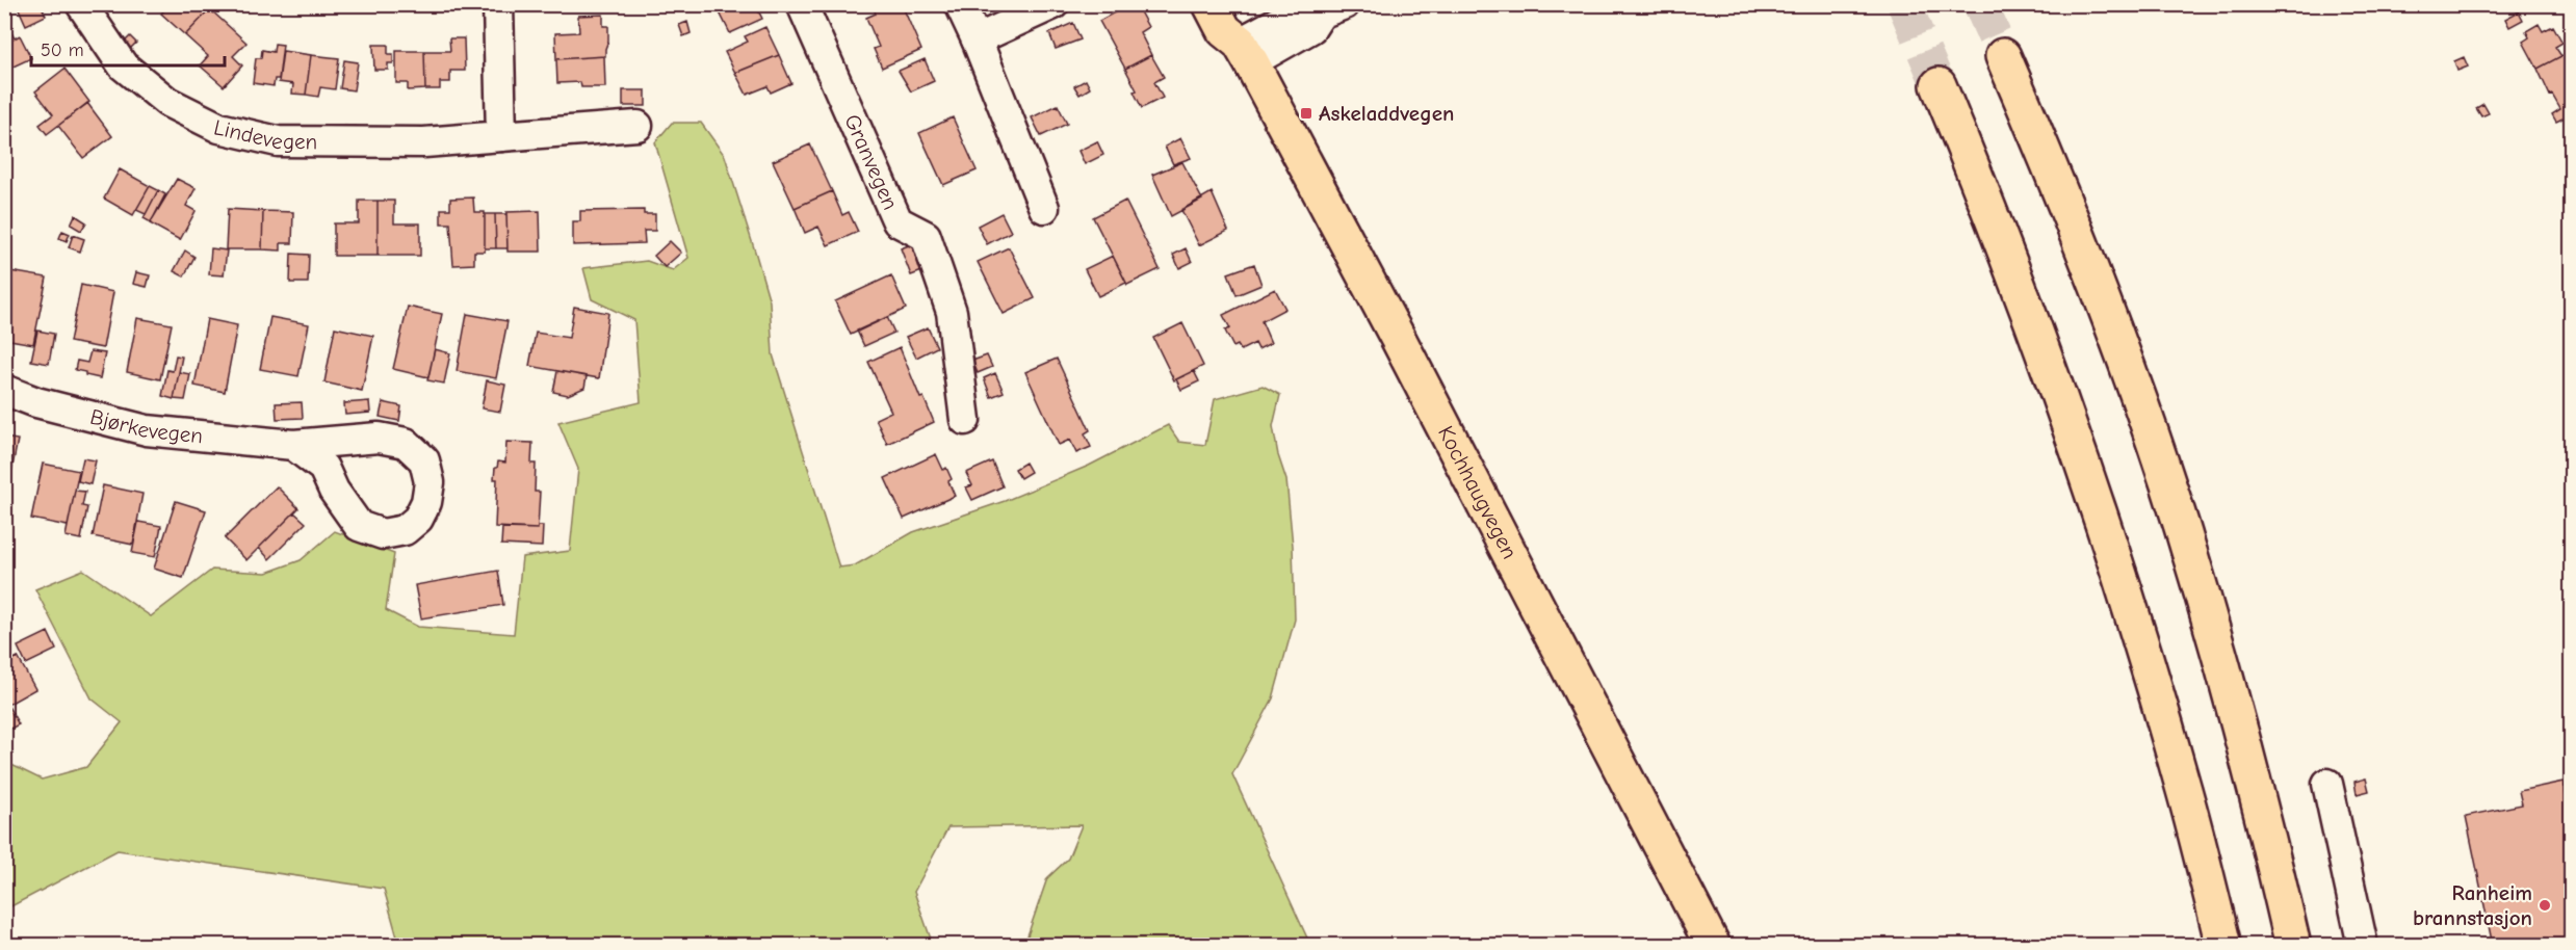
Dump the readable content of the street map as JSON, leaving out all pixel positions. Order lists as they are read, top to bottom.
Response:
{
  "streets": {
    "main road": ["Kochhaugvegen"],
    "street": ["Lindevegen", "Granvegen", "Bjørkevegen"]
  },
  "places": {
    "transit": ["Askeladdvegen"],
    "other": ["Ranheim brannstasjon"]
  },
  "scale_bar": "50 m"
}
